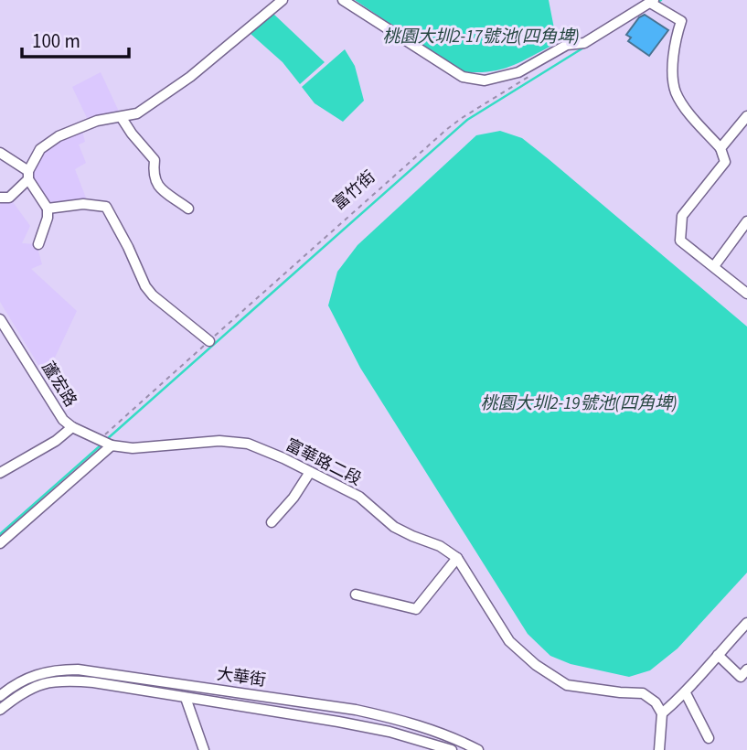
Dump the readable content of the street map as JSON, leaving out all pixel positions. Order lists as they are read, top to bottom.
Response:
{
  "streets": {
    "street": ["蘆宏路", "富華路二段", "大華街"],
    "path": ["富竹街"]
  },
  "crossings": [
    ["富竹街", "蘆宏路"],
    ["富竹街", "富華路二段"],
    ["蘆宏路", "富華路二段"]
  ],
  "water": ["桃園大圳2-17號池(四角埤)", "桃園大圳2-19號池(四角埤)"],
  "scale_bar": "100 m"
}
